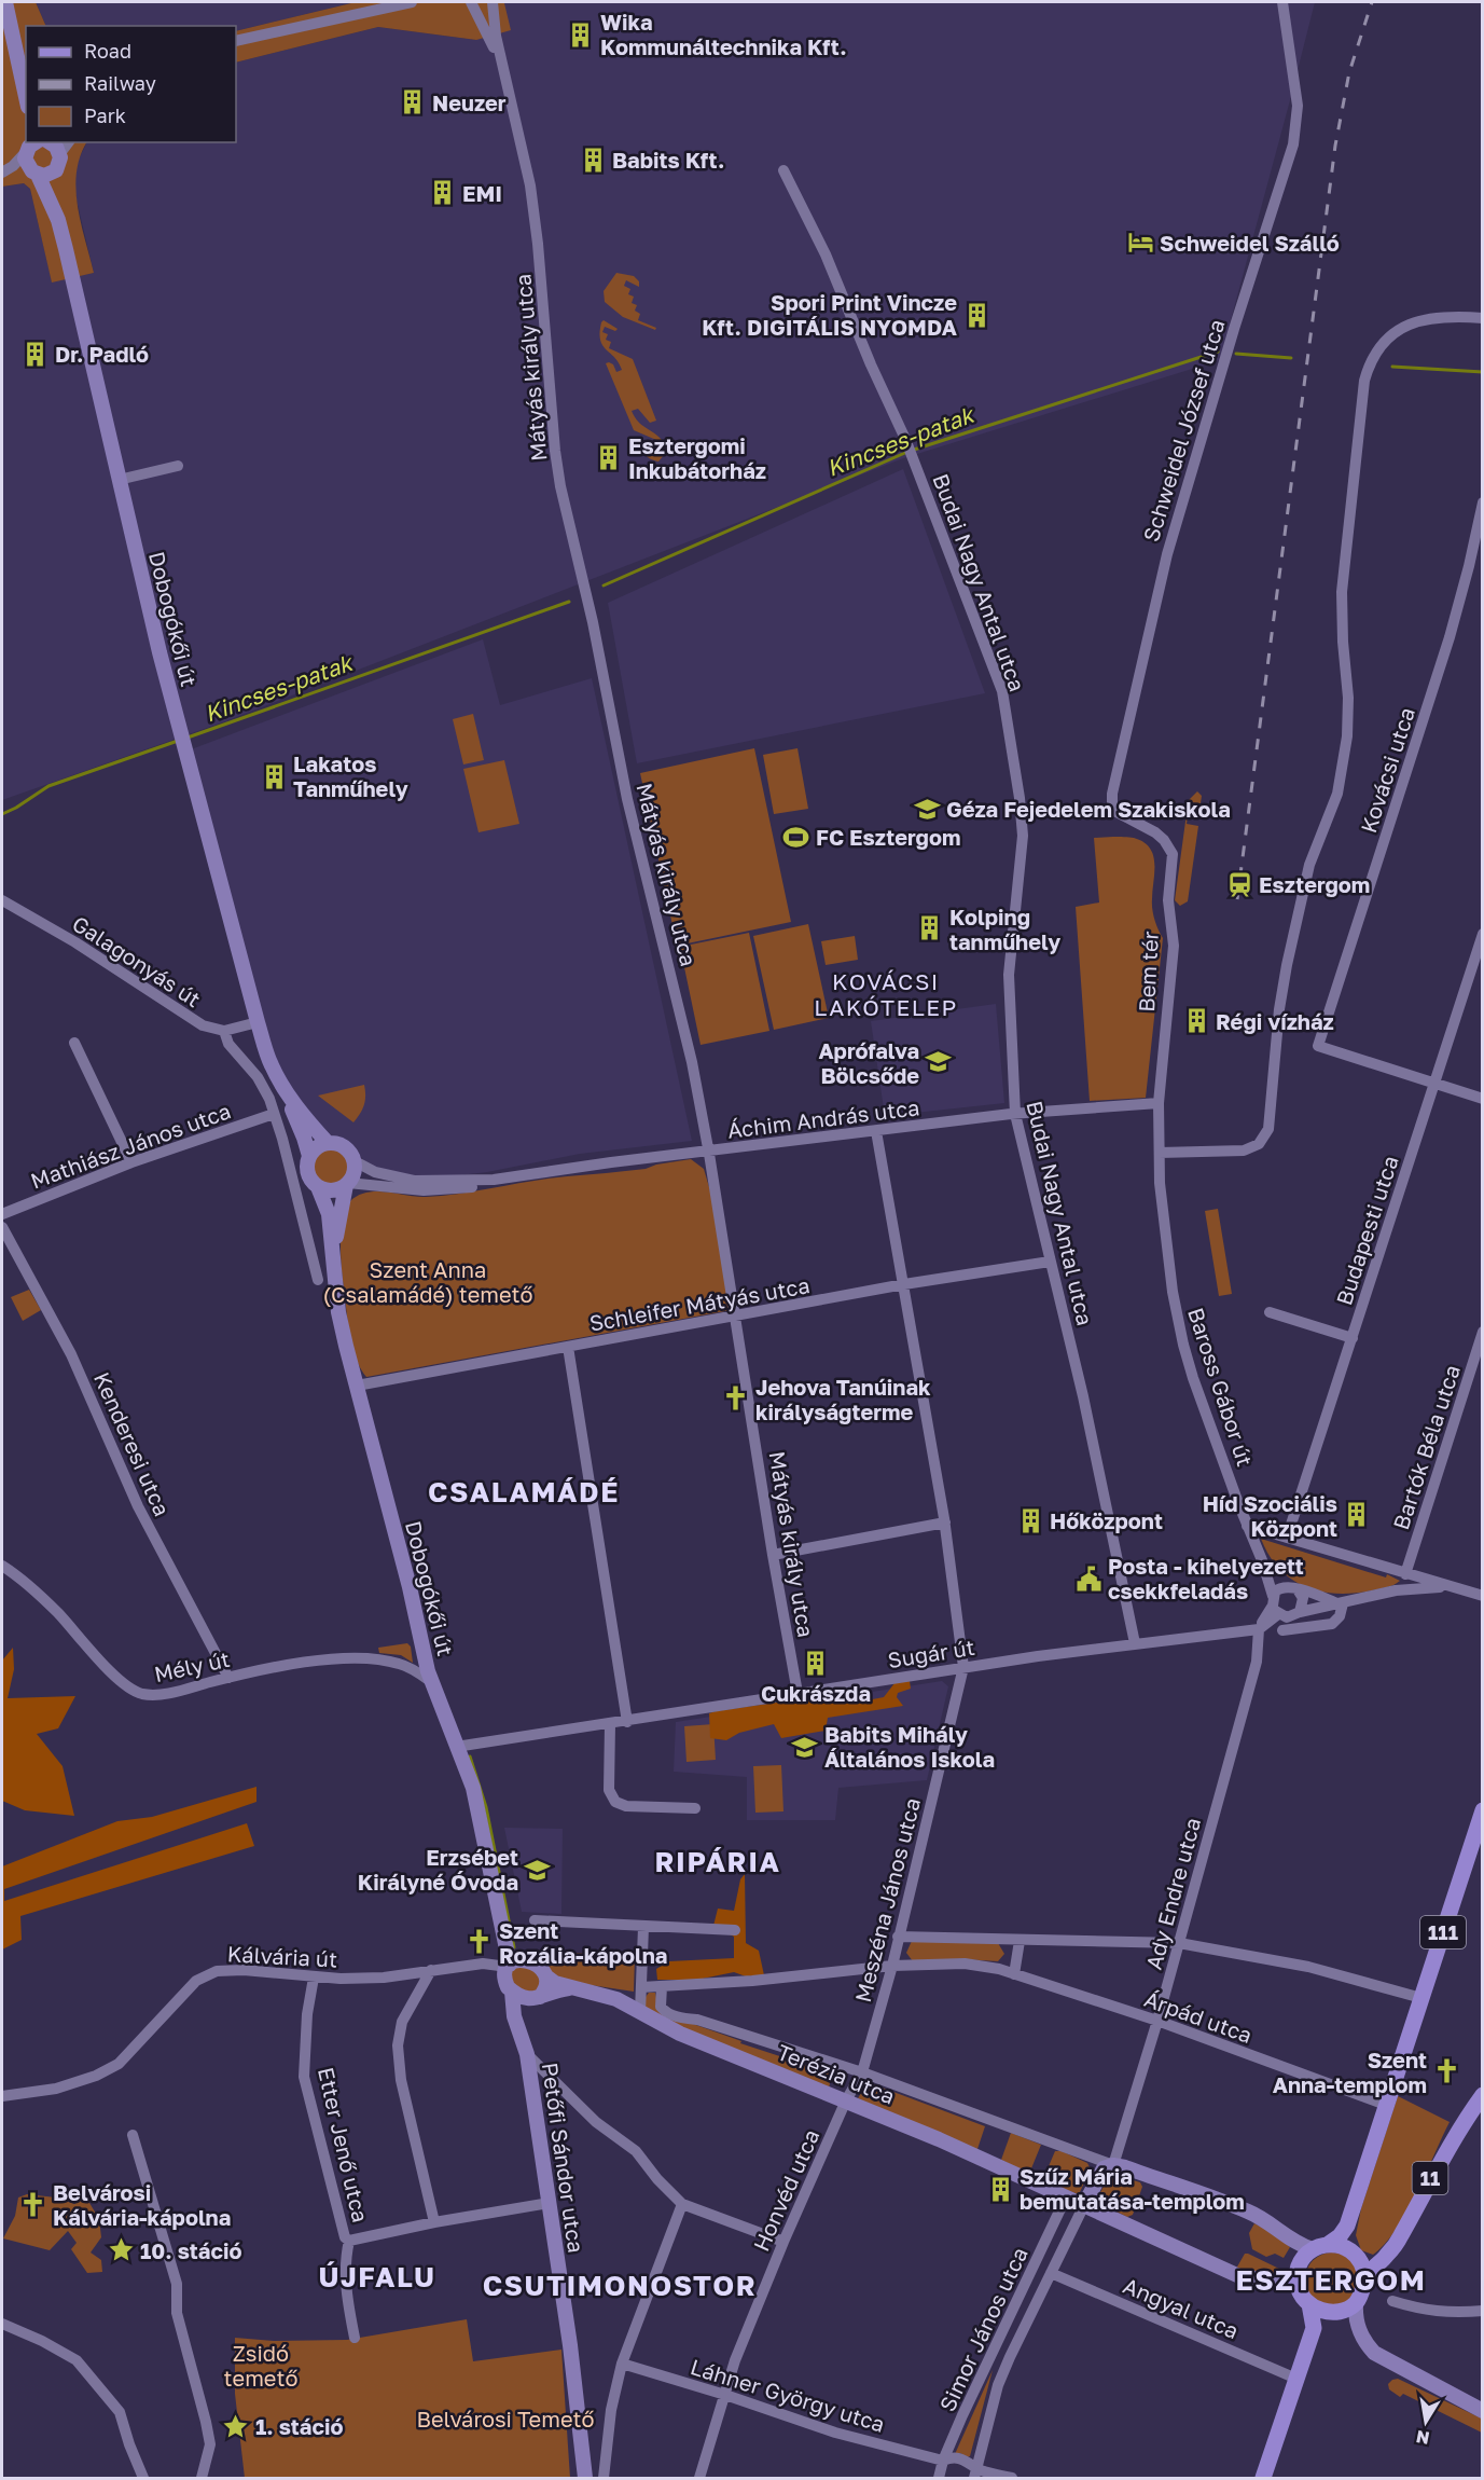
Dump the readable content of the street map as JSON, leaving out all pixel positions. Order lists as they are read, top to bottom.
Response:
{
  "streets": {
    "main road": [
      "Dobogókői út",
      "111",
      "Terézia utca",
      "Petőfi Sándor utca",
      "11"
    ],
    "street": [
      "Mátyás király utca",
      "Schweidel József utca",
      "Budai Nagy Antal utca",
      "Kovácsi utca",
      "Galagonyás út",
      "Bem tér",
      "Áchim András utca",
      "Mathiász János utca",
      "Budapesti utca",
      "Schleifer Mátyás utca",
      "Baross Gábor út",
      "Kenderesi utca",
      "Bartók Béla utca",
      "Sugár út",
      "Mély út",
      "Ady Endre utca",
      "Meszéna János utca",
      "Kálvária út",
      "Árpád utca",
      "Etter Jenő utca",
      "Honvéd utca",
      "Angyal utca",
      "Simor János utca",
      "Láhner György utca"
    ]
  },
  "crossings": [
    ["Mátyás király utca", "Áchim András utca"],
    ["Mátyás király utca", "Schleifer Mátyás utca"],
    ["Mátyás király utca", "Sugár út"],
    ["Schweidel József utca", "Bem tér"],
    ["Budai Nagy Antal utca", "Áchim András utca"],
    ["Budai Nagy Antal utca", "Schleifer Mátyás utca"],
    ["Budai Nagy Antal utca", "Sugár út"],
    ["Dobogókői út", "Áchim András utca"],
    ["Dobogókői út", "Schleifer Mátyás utca"],
    ["Dobogókői út", "Sugár út"],
    ["Dobogókői út", "Mély út"],
    ["Dobogókői út", "Kálvária út"],
    ["Dobogókői út", "Terézia utca"],
    ["Dobogókői út", "Petőfi Sándor utca"],
    ["Kovácsi utca", "Budapesti utca"],
    ["Bem tér", "Áchim András utca"],
    ["Bem tér", "Baross Gábor út"],
    ["Áchim András utca", "Baross Gábor út"],
    ["Kenderesi utca", "Mély út"],
    ["Sugár út", "Ady Endre utca"],
    ["Sugár út", "Meszéna János utca"],
    ["Ady Endre utca", "Árpád utca"],
    ["Ady Endre utca", "Terézia utca"],
    ["Meszéna János utca", "Árpád utca"],
    ["Meszéna János utca", "Terézia utca"],
    ["Meszéna János utca", "Honvéd utca"],
    ["111", "Árpád utca"],
    ["111", "Terézia utca"],
    ["111", "11"],
    ["Kálvária út", "Terézia utca"],
    ["Kálvária út", "Etter Jenő utca"],
    ["Kálvária út", "Petőfi Sándor utca"],
    ["Árpád utca", "Terézia utca"],
    ["Terézia utca", "Petőfi Sándor utca"],
    ["Terézia utca", "11"],
    ["Terézia utca", "Honvéd utca"],
    ["Terézia utca", "Simor János utca"],
    ["Etter Jenő utca", "Petőfi Sándor utca"],
    ["Honvéd utca", "Láhner György utca"],
    ["Angyal utca", "Simor János utca"],
    ["Simor János utca", "Láhner György utca"]
  ],
  "districts": [
    "KOVÁCSI LAKÓTELEP",
    "CSALAMÁDÉ",
    "RIPÁRIA",
    "ÚJFALU",
    "ESZTERGOM",
    "CSUTIMONOSTOR"
  ],
  "water": ["Kincses-patak"],
  "parks": ["Szent Anna (Csalamádé) temető", "Zsidó temető", "Belvárosi Temető"],
  "places": {
    "building": [
      "Wika Kommunáltechnika Kft.",
      "Neuzer",
      "Babits Kft.",
      "EMI",
      "Spori Print Vincze Kft. DIGITÁLIS NYOMDA",
      "Dr. Padló",
      "Esztergomi Inkubátorház",
      "Lakatos Tanműhely",
      "Kolping tanműhely",
      "Régi vízház",
      "Híd Szociális Központ",
      "Hőközpont",
      "Cukrászda",
      "Szűz Mária bemutatása-templom"
    ],
    "hotel": ["Schweidel Szálló"],
    "school or university": [
      "Géza Fejedelem Szakiskola",
      "Aprófalva Bölcsőde",
      "Babits Mihály Általános Iskola",
      "Erzsébet Királyné Óvoda"
    ],
    "sports": ["FC Esztergom"],
    "station": ["Esztergom"],
    "church": [
      "Jehova Tanúinak királyságterme",
      "Szent Rozália-kápolna",
      "Szent Anna-templom",
      "Belvárosi Kálvária-kápolna"
    ],
    "public building": ["Posta - kihelyezett csekkfeladás"],
    "place": ["10. stáció", "1. stáció"]
  },
  "legend": ["Road", "Railway", "Park"],
  "north": "bottom"
}
